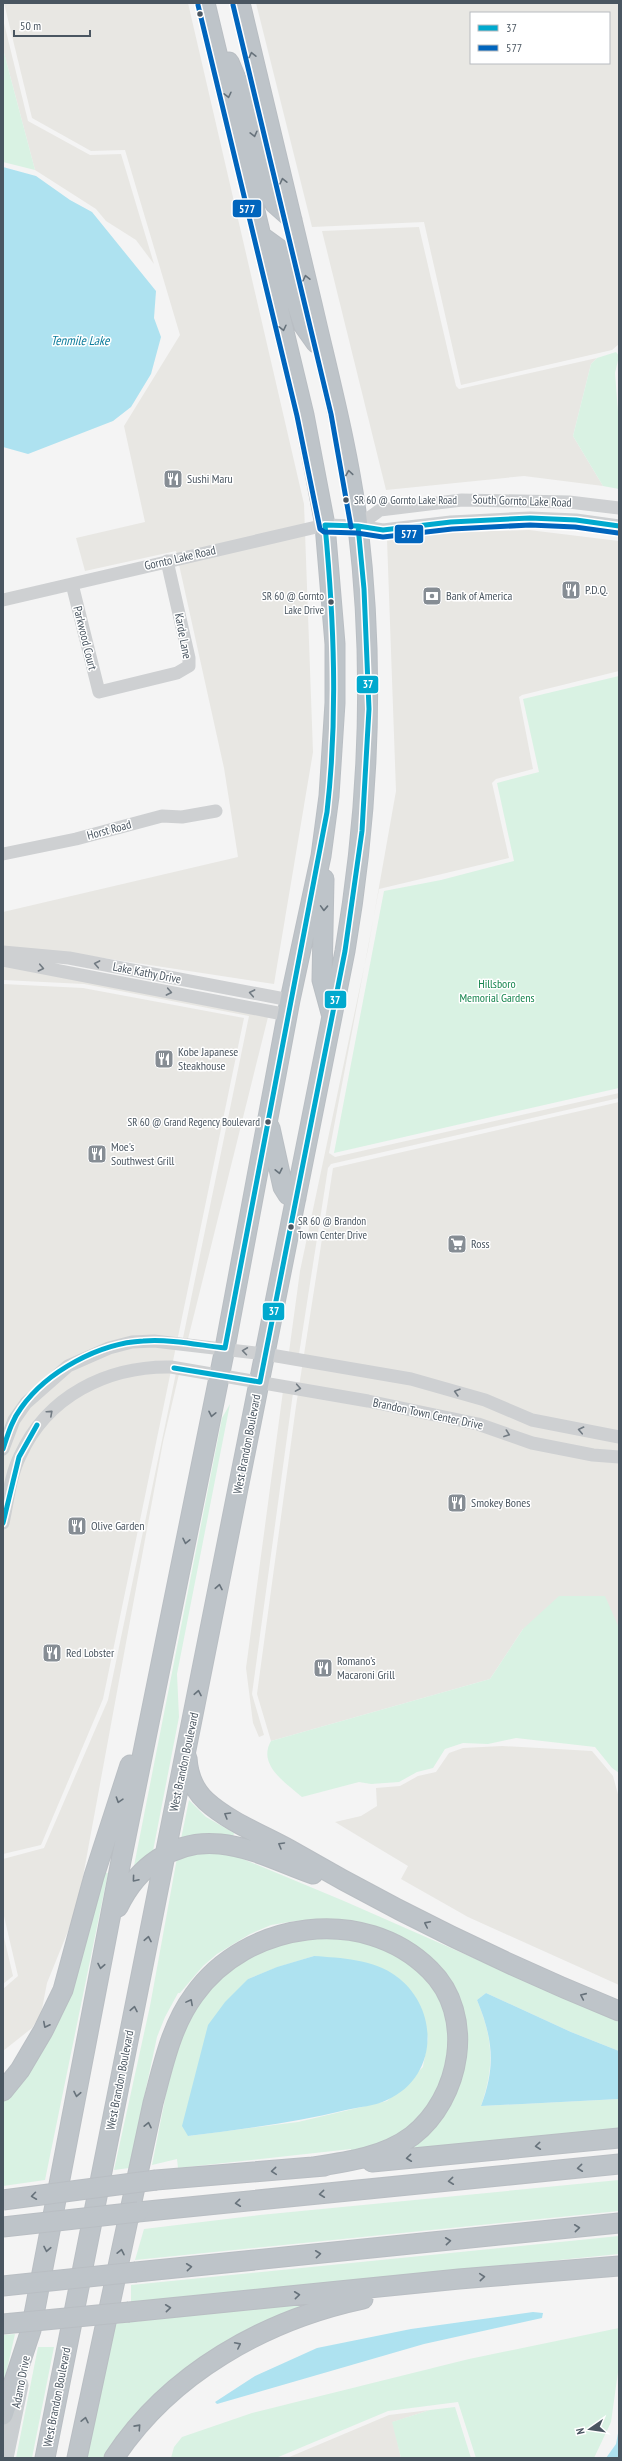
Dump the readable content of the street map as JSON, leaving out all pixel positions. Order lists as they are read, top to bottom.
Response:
{
  "streets": {
    "highway": ["West Brandon Boulevard"],
    "main road": ["Adamo Drive"],
    "street": [
      "South Gornto Lake Road",
      "Gornto Lake Road",
      "Karde Lane",
      "Parkwood Court",
      "Horst Road",
      "Lake Kathy Drive",
      "Brandon Town Center Drive"
    ]
  },
  "crossings": [
    ["South Gornto Lake Road", "Gornto Lake Road"],
    ["South Gornto Lake Road", "West Brandon Boulevard"],
    ["Gornto Lake Road", "Karde Lane"],
    ["Gornto Lake Road", "Parkwood Court"],
    ["Gornto Lake Road", "West Brandon Boulevard"],
    ["Karde Lane", "Parkwood Court"],
    ["Brandon Town Center Drive", "West Brandon Boulevard"]
  ],
  "water": ["Tenmile Lake"],
  "parks": ["Hillsboro Memorial Gardens"],
  "places": {
    "restaurant": [
      "Sushi Maru",
      "P.D.Q.",
      "Kobe Japanese Steakhouse",
      "Moe's Southwest Grill",
      "Smokey Bones",
      "Olive Garden",
      "Red Lobster",
      "Romano's Macaroni Grill"
    ],
    "other": [
      "SR 60 @ Gornto Lake Road",
      "SR 60 @ Gornto Lake Drive",
      "SR 60 @ Grand Regency Boulevard",
      "SR 60 @ Brandon Town Center Drive"
    ],
    "bank": ["Bank of America"],
    "supermarket": ["Ross"]
  },
  "lines": ["transit line 577", "transit line 37"],
  "legend": ["37", "577"],
  "scale_bar": "50 m",
  "north": "left"
}
